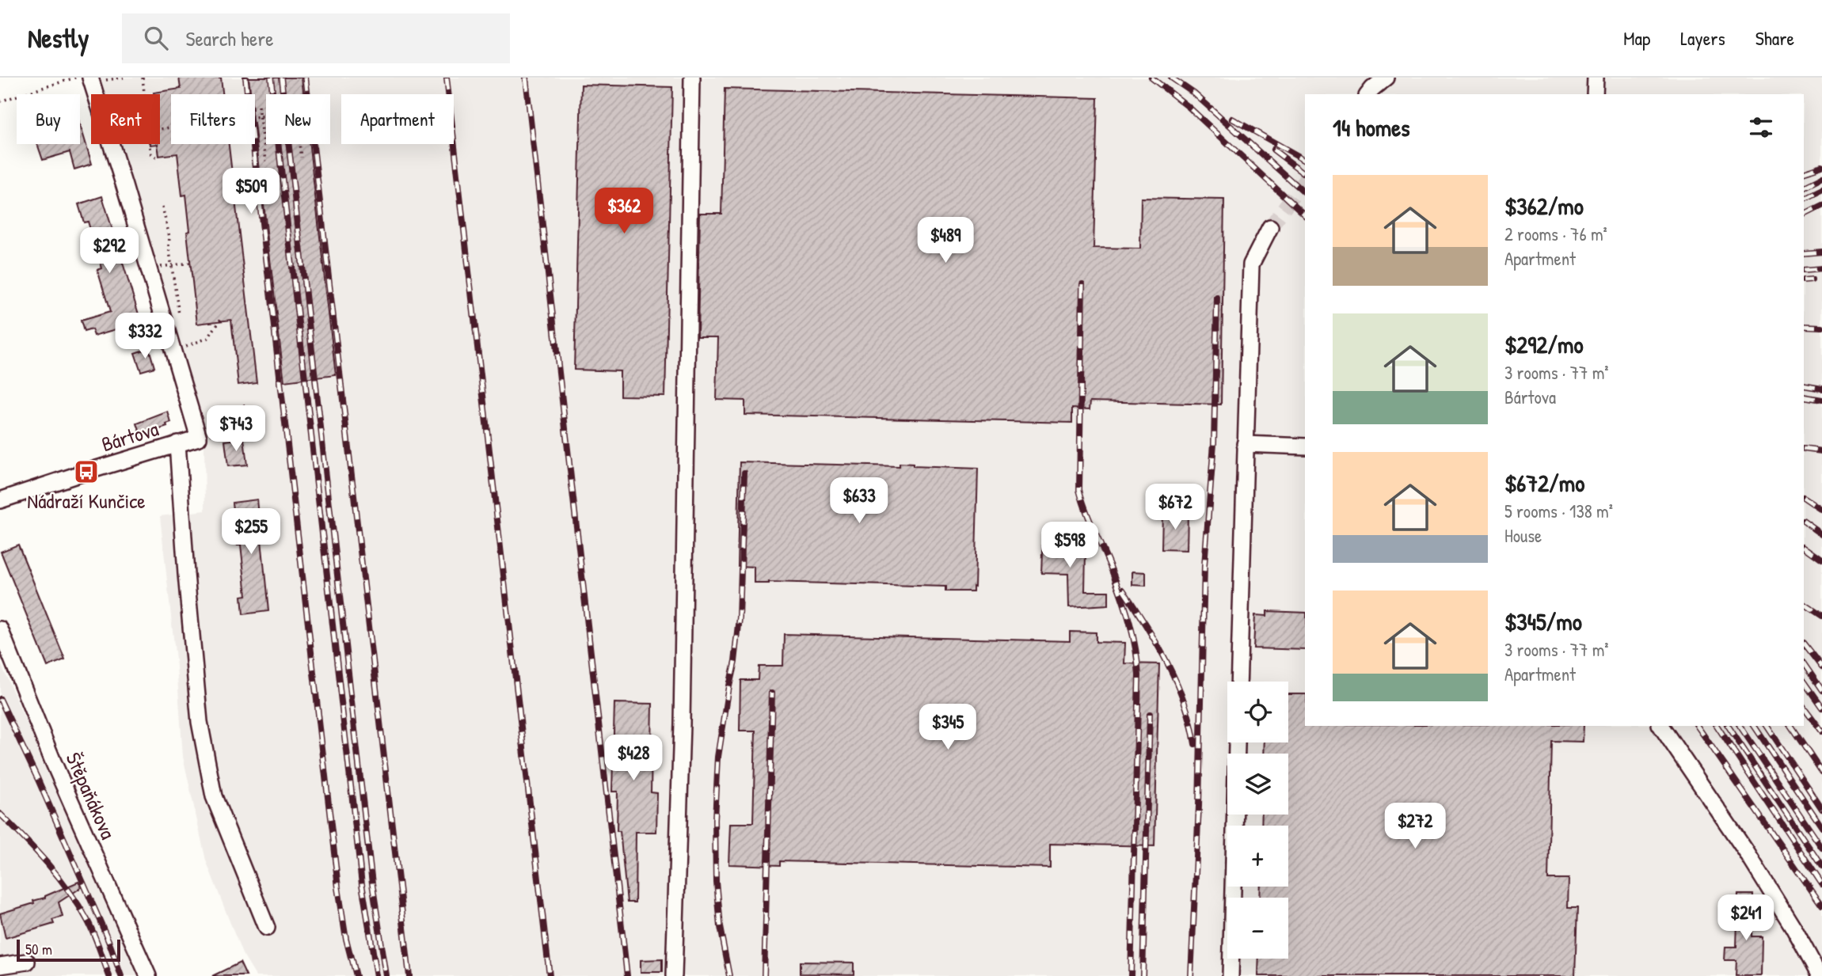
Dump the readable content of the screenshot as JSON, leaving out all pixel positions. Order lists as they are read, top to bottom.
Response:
{
  "streets": {
    "street": ["Bártova", "Štěpaňákova"]
  },
  "places": {
    "bus stop": ["Nádraží Kunčice"]
  },
  "scale_bar": "50 m",
  "page": {
    "header": "Nestly",
    "search": "Search here",
    "nav": ["Map", "Layers", "Share"],
    "chip": [
      "Buy",
      "Rent",
      "Filters",
      "New",
      "Apartment"
    ],
    "heading": "14 homes",
    "list": [
      {
        "name": "$362/mo",
        "note": "2 rooms · 76 m² · Apartment"
      },
      {
        "name": "$292/mo",
        "note": "3 rooms · 77 m² · Bártova"
      },
      {
        "name": "$672/mo",
        "note": "5 rooms · 138 m² · House"
      },
      {
        "name": "$345/mo",
        "note": "3 rooms · 77 m² · Apartment"
      }
    ],
    "price": [
      "$509",
      "$362",
      "$489",
      "$292",
      "$332",
      "$743",
      "$633",
      "$672",
      "$255",
      "$598",
      "$345",
      "$428",
      "$272",
      "$241"
    ],
    "map_buttons": ["+", "−"],
    "scale": "50 m"
  }
}
